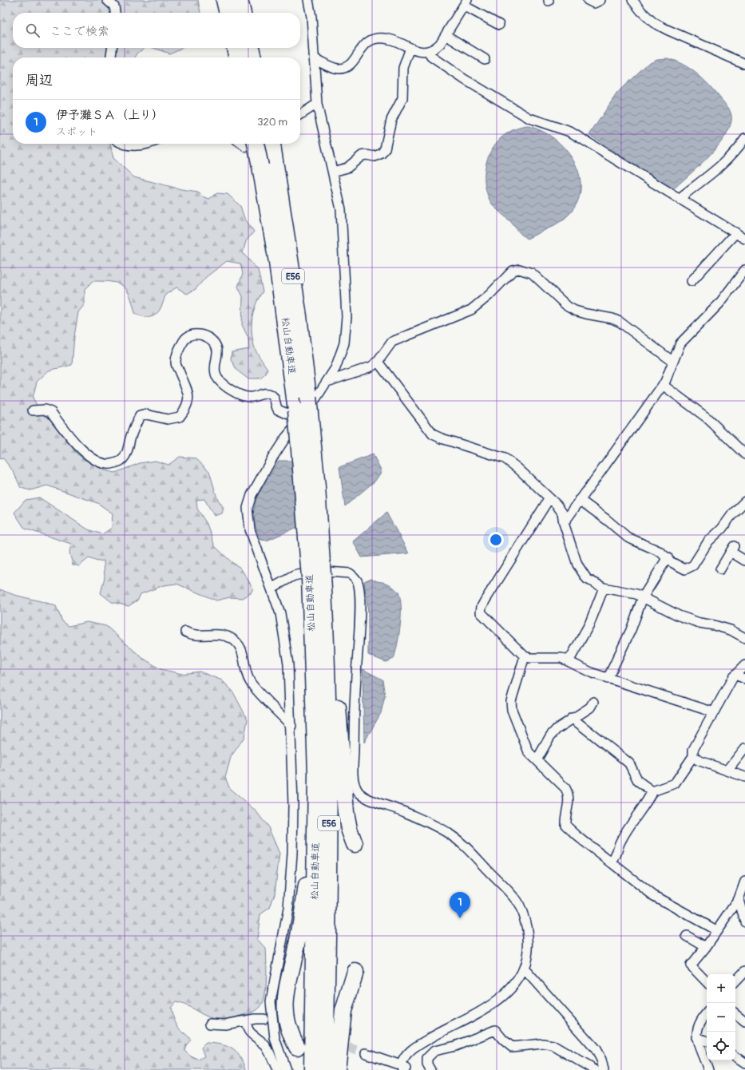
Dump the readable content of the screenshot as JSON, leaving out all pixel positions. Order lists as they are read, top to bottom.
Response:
{
  "streets": {
    "highway": ["E56", "松山自動車道"]
  },
  "page": {
    "search": "ここで検索",
    "heading": "周辺",
    "list": [
      {
        "mark": "1",
        "name": "伊予灘ＳＡ（上り）",
        "note": "スポット",
        "value": "320 m"
      }
    ],
    "pins": "1",
    "map_buttons": ["+", "−"]
  }
}
